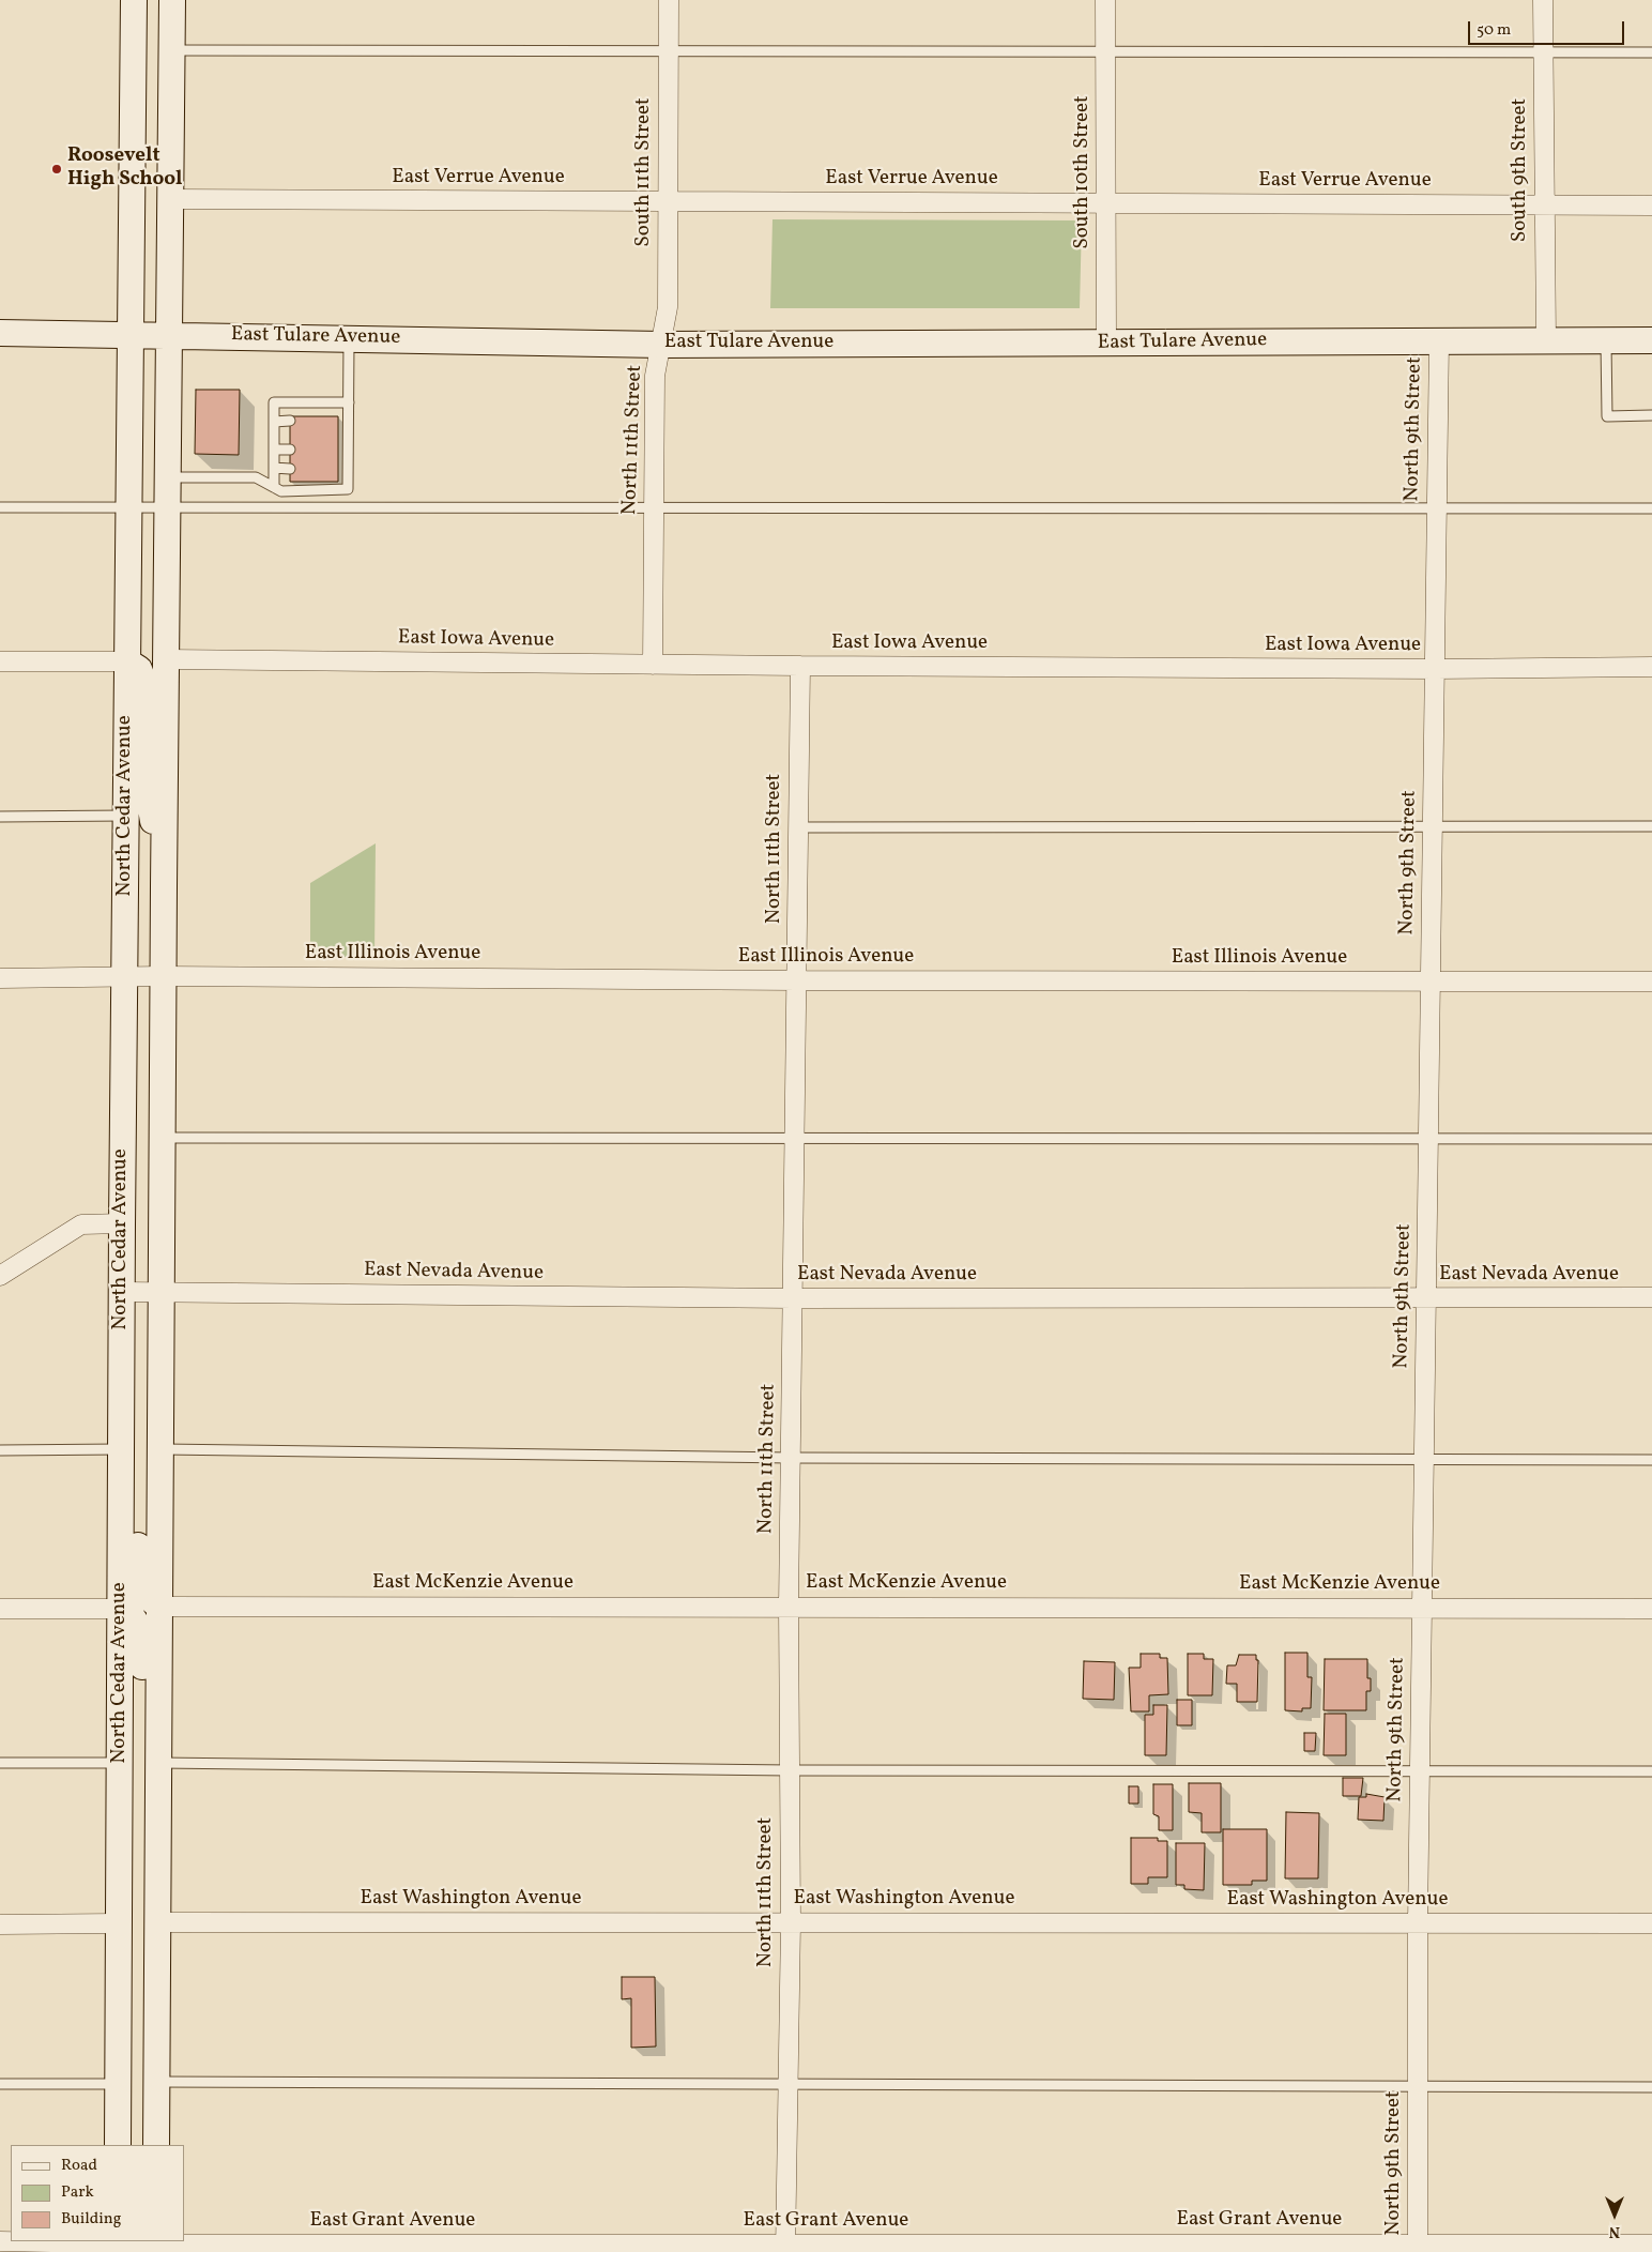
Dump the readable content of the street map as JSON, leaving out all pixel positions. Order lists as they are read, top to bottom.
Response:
{
  "streets": {
    "main road": ["East Tulare Avenue", "North Cedar Avenue"],
    "street": [
      "South 9th Street",
      "South 11th Street",
      "South 10th Street",
      "East Verrue Avenue",
      "North 9th Street",
      "North 11th Street",
      "East Iowa Avenue",
      "East Illinois Avenue",
      "East Nevada Avenue",
      "East McKenzie Avenue",
      "East Washington Avenue",
      "East Grant Avenue"
    ]
  },
  "crossings": [
    ["South 9th Street", "East Verrue Avenue"],
    ["South 9th Street", "East Tulare Avenue"],
    ["South 11th Street", "East Verrue Avenue"],
    ["South 11th Street", "East Tulare Avenue"],
    ["South 11th Street", "North 11th Street"],
    ["South 10th Street", "East Verrue Avenue"],
    ["South 10th Street", "East Tulare Avenue"],
    ["East Verrue Avenue", "North Cedar Avenue"],
    ["East Tulare Avenue", "North 9th Street"],
    ["East Tulare Avenue", "North 11th Street"],
    ["East Tulare Avenue", "North Cedar Avenue"],
    ["North 9th Street", "East Iowa Avenue"],
    ["North 9th Street", "East Illinois Avenue"],
    ["North 9th Street", "East Nevada Avenue"],
    ["North 9th Street", "East McKenzie Avenue"],
    ["North 9th Street", "East Washington Avenue"],
    ["North 9th Street", "East Grant Avenue"],
    ["North 11th Street", "East Iowa Avenue"],
    ["North 11th Street", "East Illinois Avenue"],
    ["North 11th Street", "East Nevada Avenue"],
    ["North 11th Street", "East McKenzie Avenue"],
    ["North 11th Street", "East Washington Avenue"],
    ["North 11th Street", "East Grant Avenue"],
    ["East Iowa Avenue", "North Cedar Avenue"],
    ["North Cedar Avenue", "East Illinois Avenue"],
    ["North Cedar Avenue", "East Nevada Avenue"],
    ["North Cedar Avenue", "East McKenzie Avenue"],
    ["North Cedar Avenue", "East Washington Avenue"]
  ],
  "places": ["Roosevelt High School"],
  "legend": ["Road", "Park", "Building"],
  "scale_bar": "50 m",
  "north": "bottom"
}
